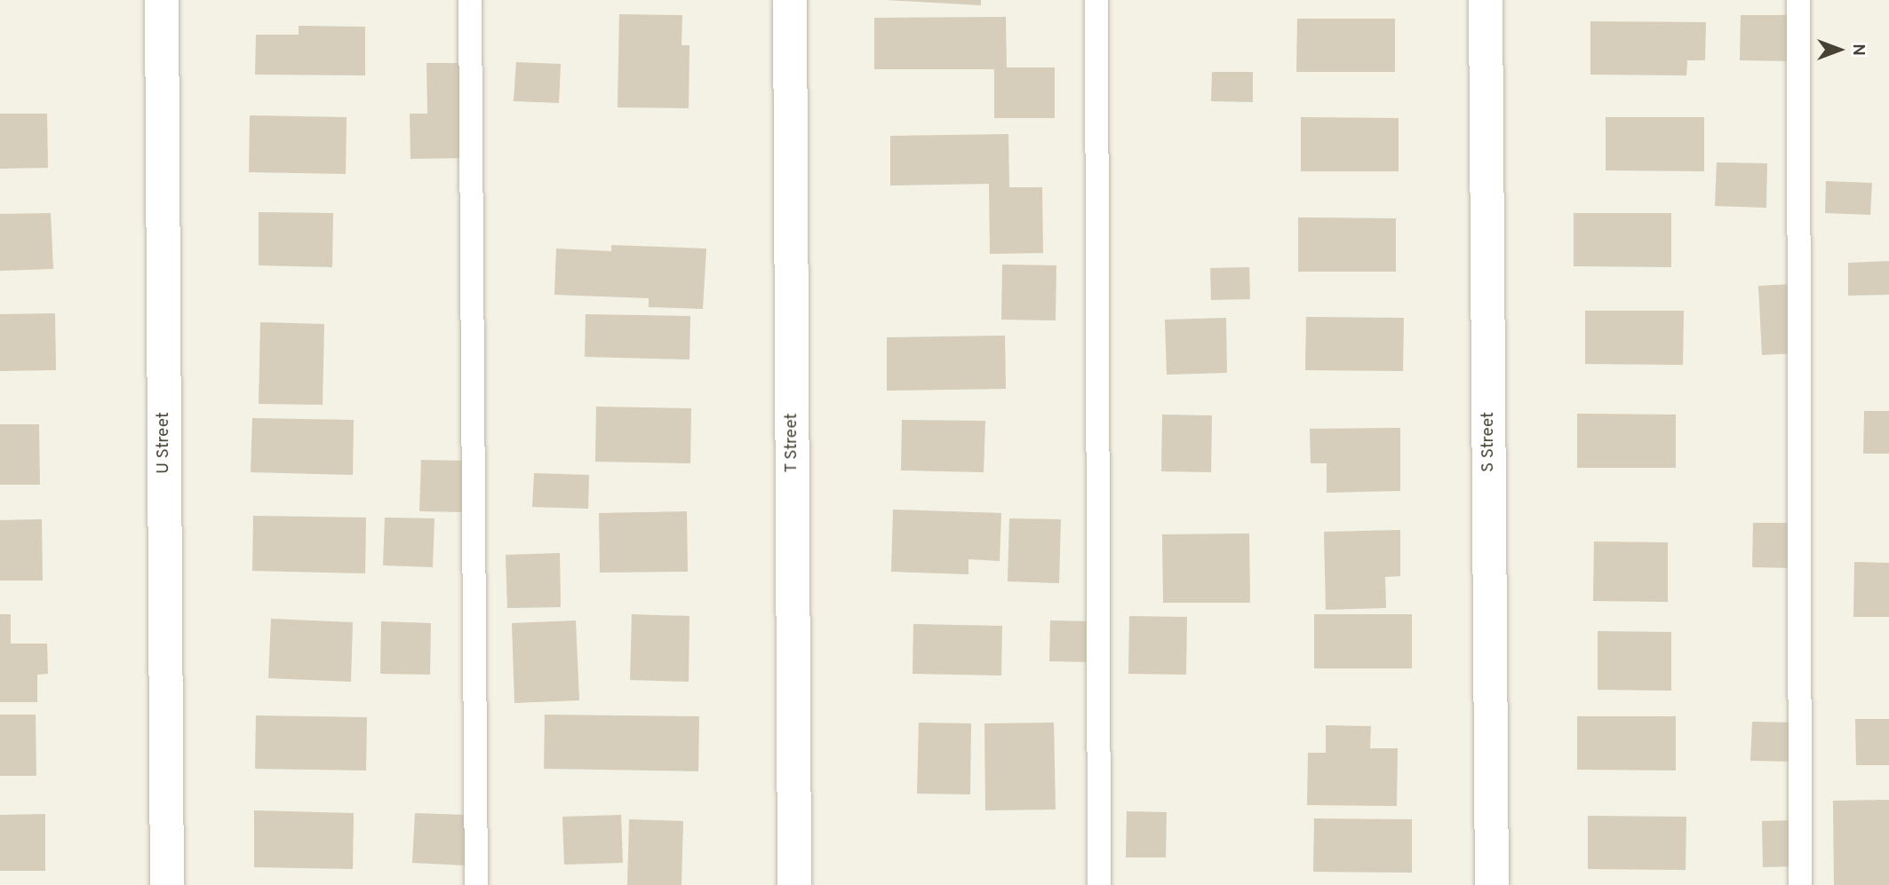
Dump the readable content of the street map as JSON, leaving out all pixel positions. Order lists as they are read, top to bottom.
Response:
{
  "streets": {
    "street": ["S Street", "U Street", "T Street"]
  },
  "north": "right"
}
